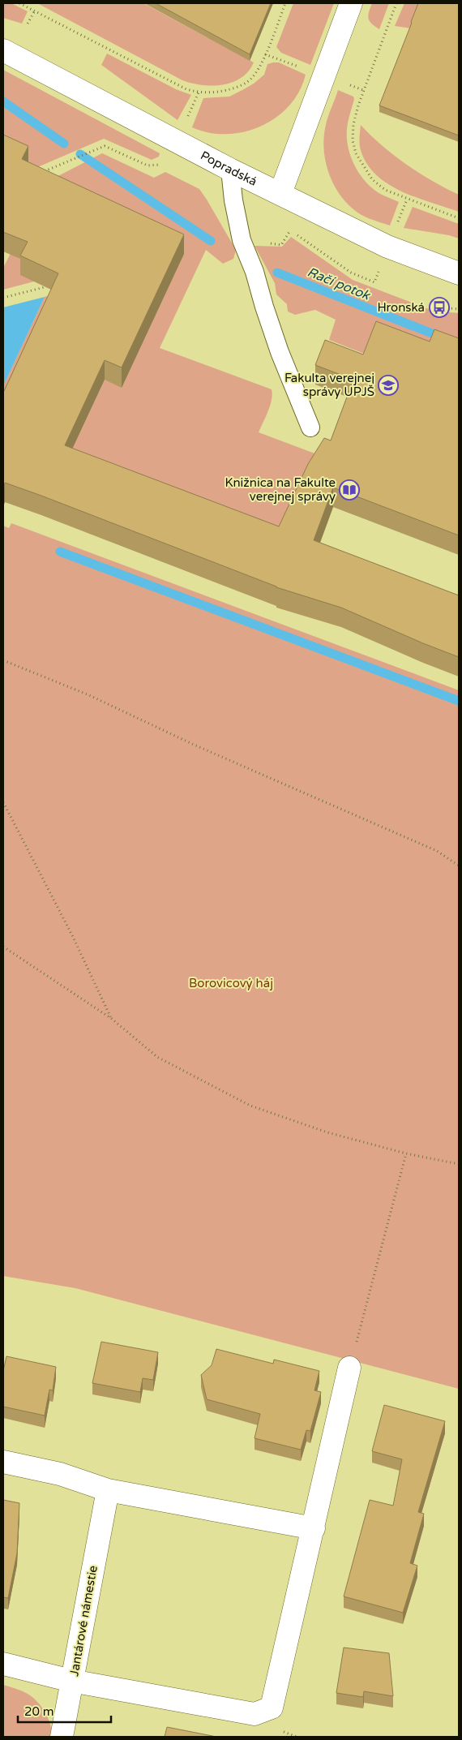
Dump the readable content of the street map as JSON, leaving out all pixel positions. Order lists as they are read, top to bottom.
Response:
{
  "streets": {
    "street": ["Popradská", "Jantárové námestie"]
  },
  "water": ["Račí potok"],
  "parks": ["Borovicový háj"],
  "places": {
    "bus stop": ["Hronská"],
    "school or university": ["Fakulta verejnej správy UPJŠ"],
    "library": ["Knižnica na Fakulte verejnej správy"]
  },
  "scale_bar": "20 m"
}
